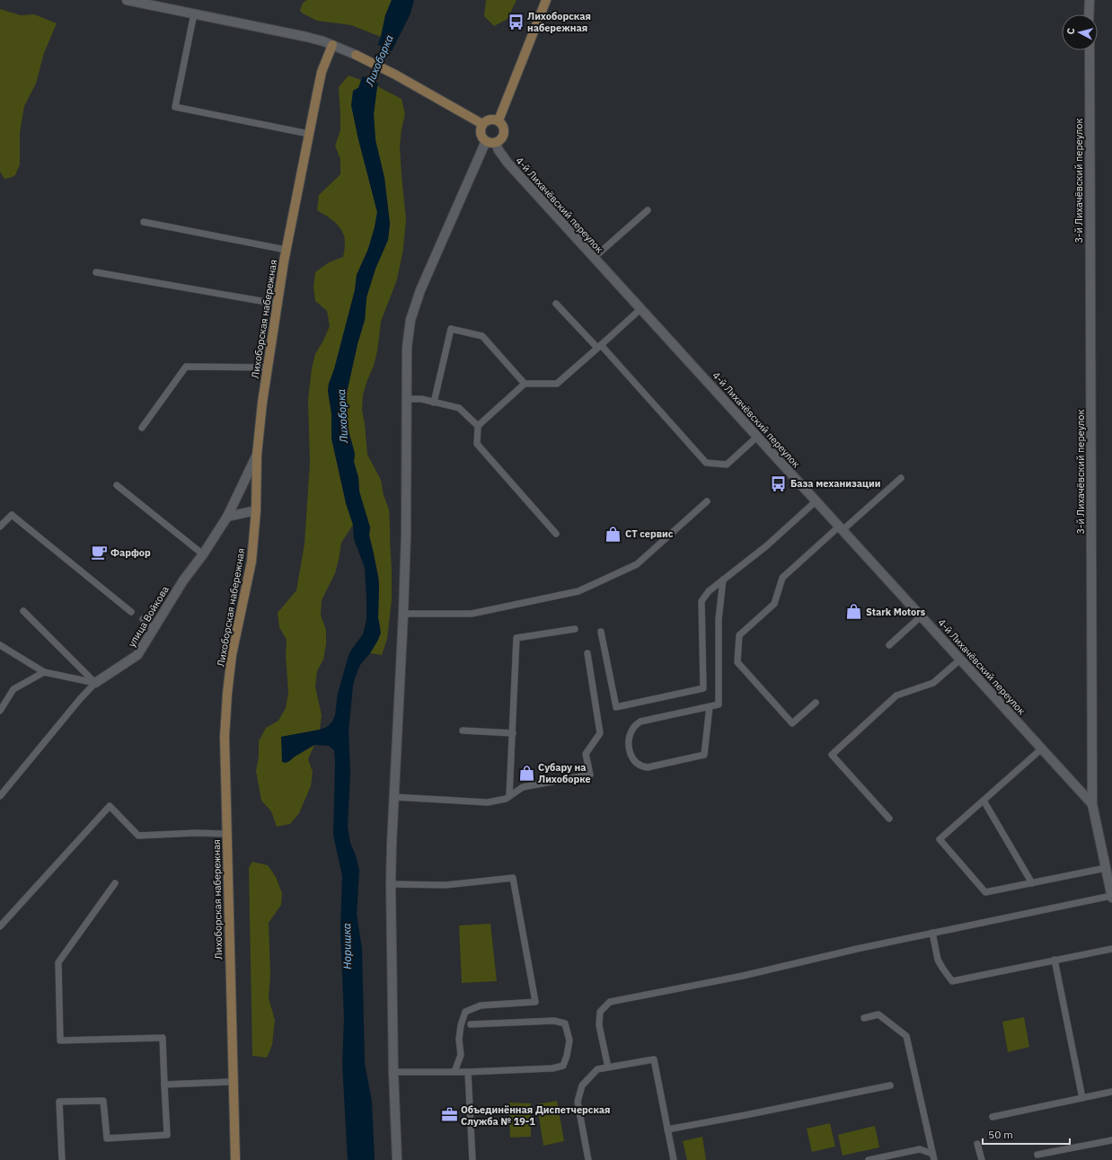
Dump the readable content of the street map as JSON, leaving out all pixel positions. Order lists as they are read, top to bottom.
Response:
{
  "streets": {
    "street": [
      "3-й Лихачёвский переулок",
      "4-й Лихачёвский переулок",
      "Лихоборская набережная",
      "улица Войкова"
    ]
  },
  "crossings": [
    ["3-й Лихачёвский переулок", "4-й Лихачёвский переулок"],
    ["Лихоборская набережная", "улица Войкова"]
  ],
  "water": ["Лихоборка", "Норишка"],
  "places": {
    "bus stop": ["Лихоборская набережная", "База механизации"],
    "shop": ["СТ сервис", "Stark Motors", "Субару на Лихоборке"],
    "cafe": ["Фарфор"],
    "office": ["Объединённая Диспетчерская Служба № 19-1"]
  },
  "scale_bar": "50 m",
  "north": "left"
}
